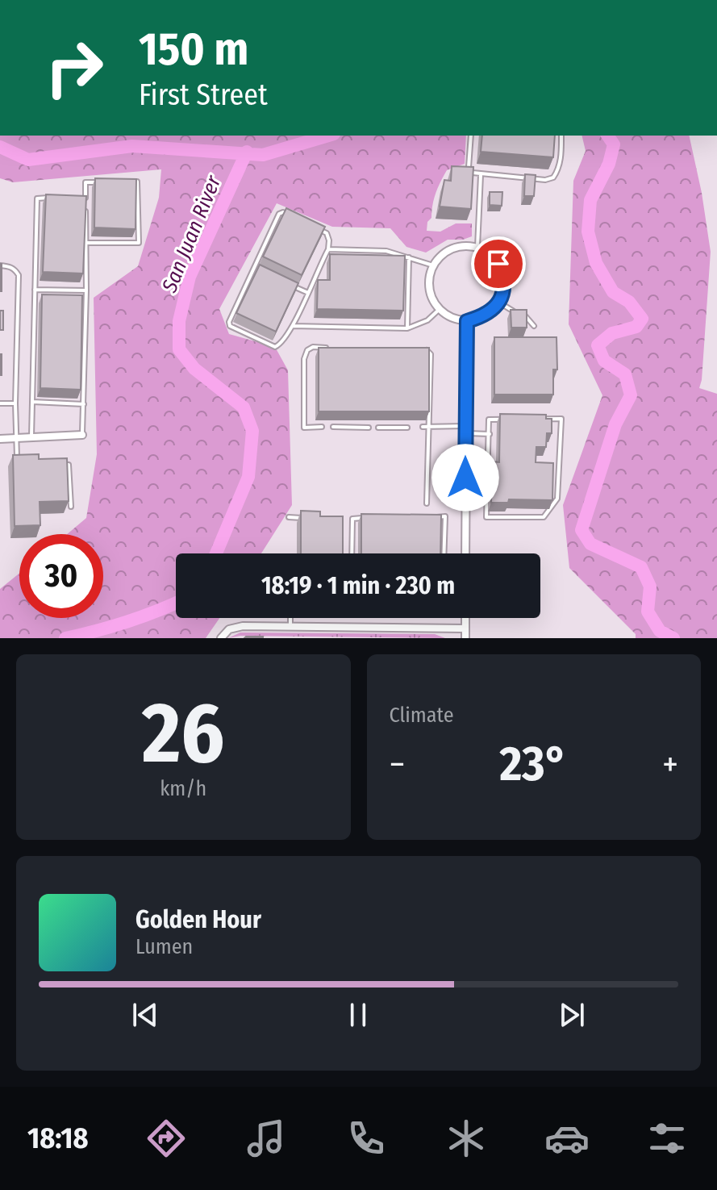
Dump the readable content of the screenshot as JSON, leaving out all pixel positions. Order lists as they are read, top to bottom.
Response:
{
  "water": ["San Juan River"],
  "page": {
    "turn": ["150 m", "First Street"],
    "limit": "30",
    "trip": "18:19 · 1 min · 230 m",
    "tile": [
      ["26", "km/h"],
      "Climate"
    ],
    "heat": ["−", "23°", "+"],
    "song": ["Golden Hour", "Lumen"],
    "tabs": "18:18"
  }
}
